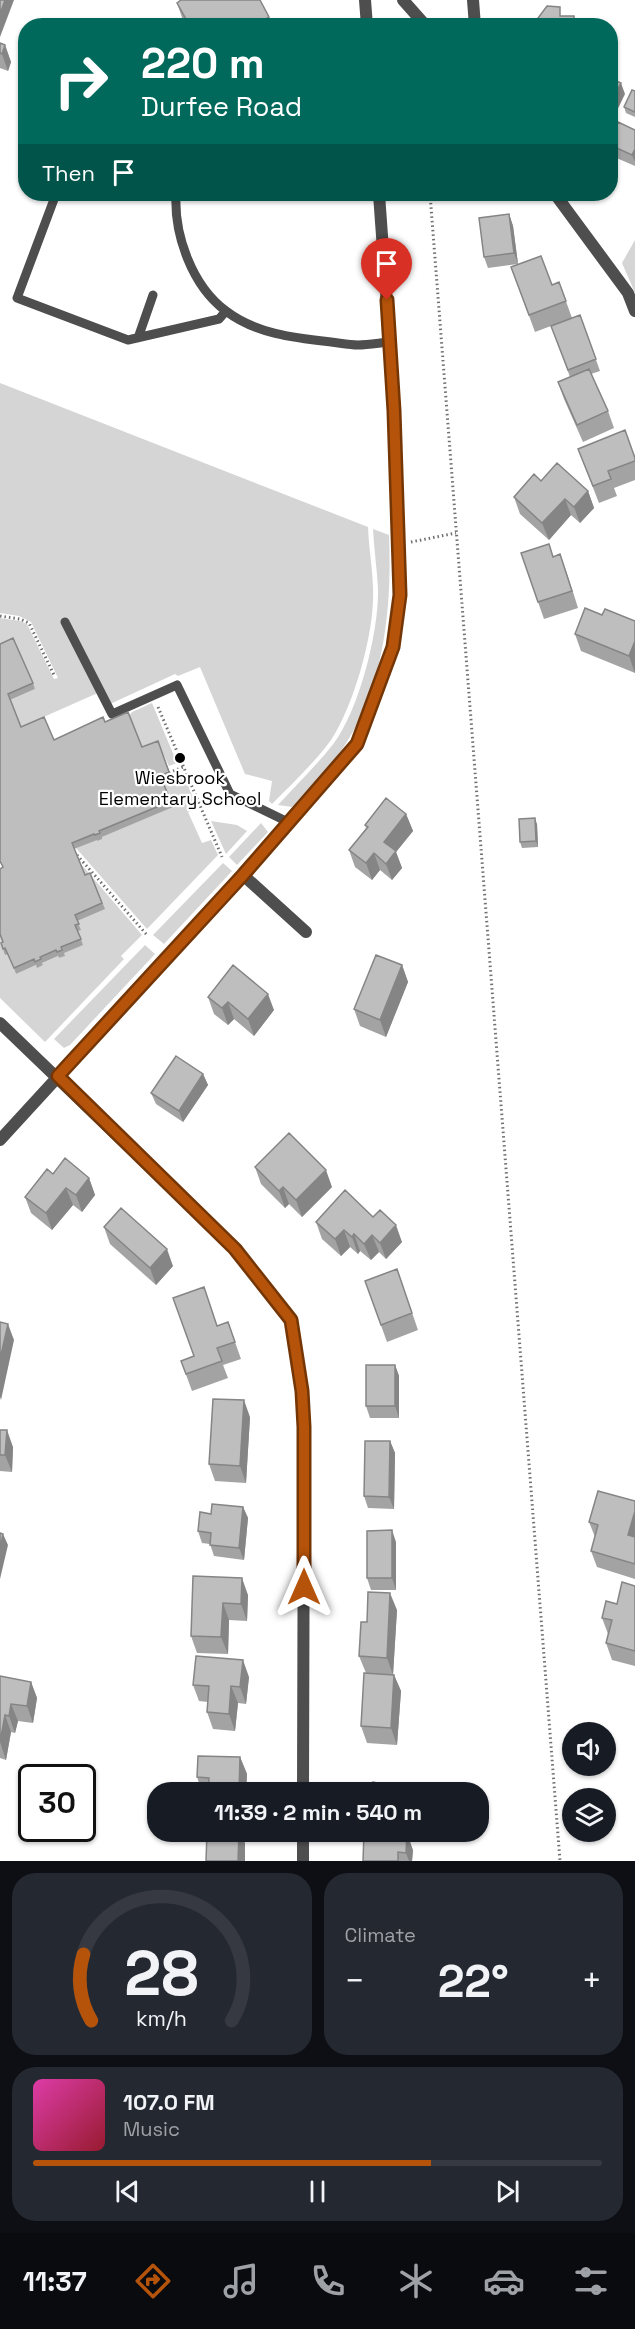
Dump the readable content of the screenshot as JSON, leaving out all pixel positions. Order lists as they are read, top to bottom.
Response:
{
  "places": ["Wiesbrook Elementary School"],
  "page": {
    "turn": ["220 m", "Durfee Road"],
    "then": "Then",
    "limit": "30",
    "trip": "11:39 · 2 min · 540 m",
    "tile": "Climate",
    "heat": ["−", "22°", "+"],
    "song": ["107.0 FM", "Music"],
    "tabs": "11:37",
    "gauge": ["28", "km/h"]
  }
}
